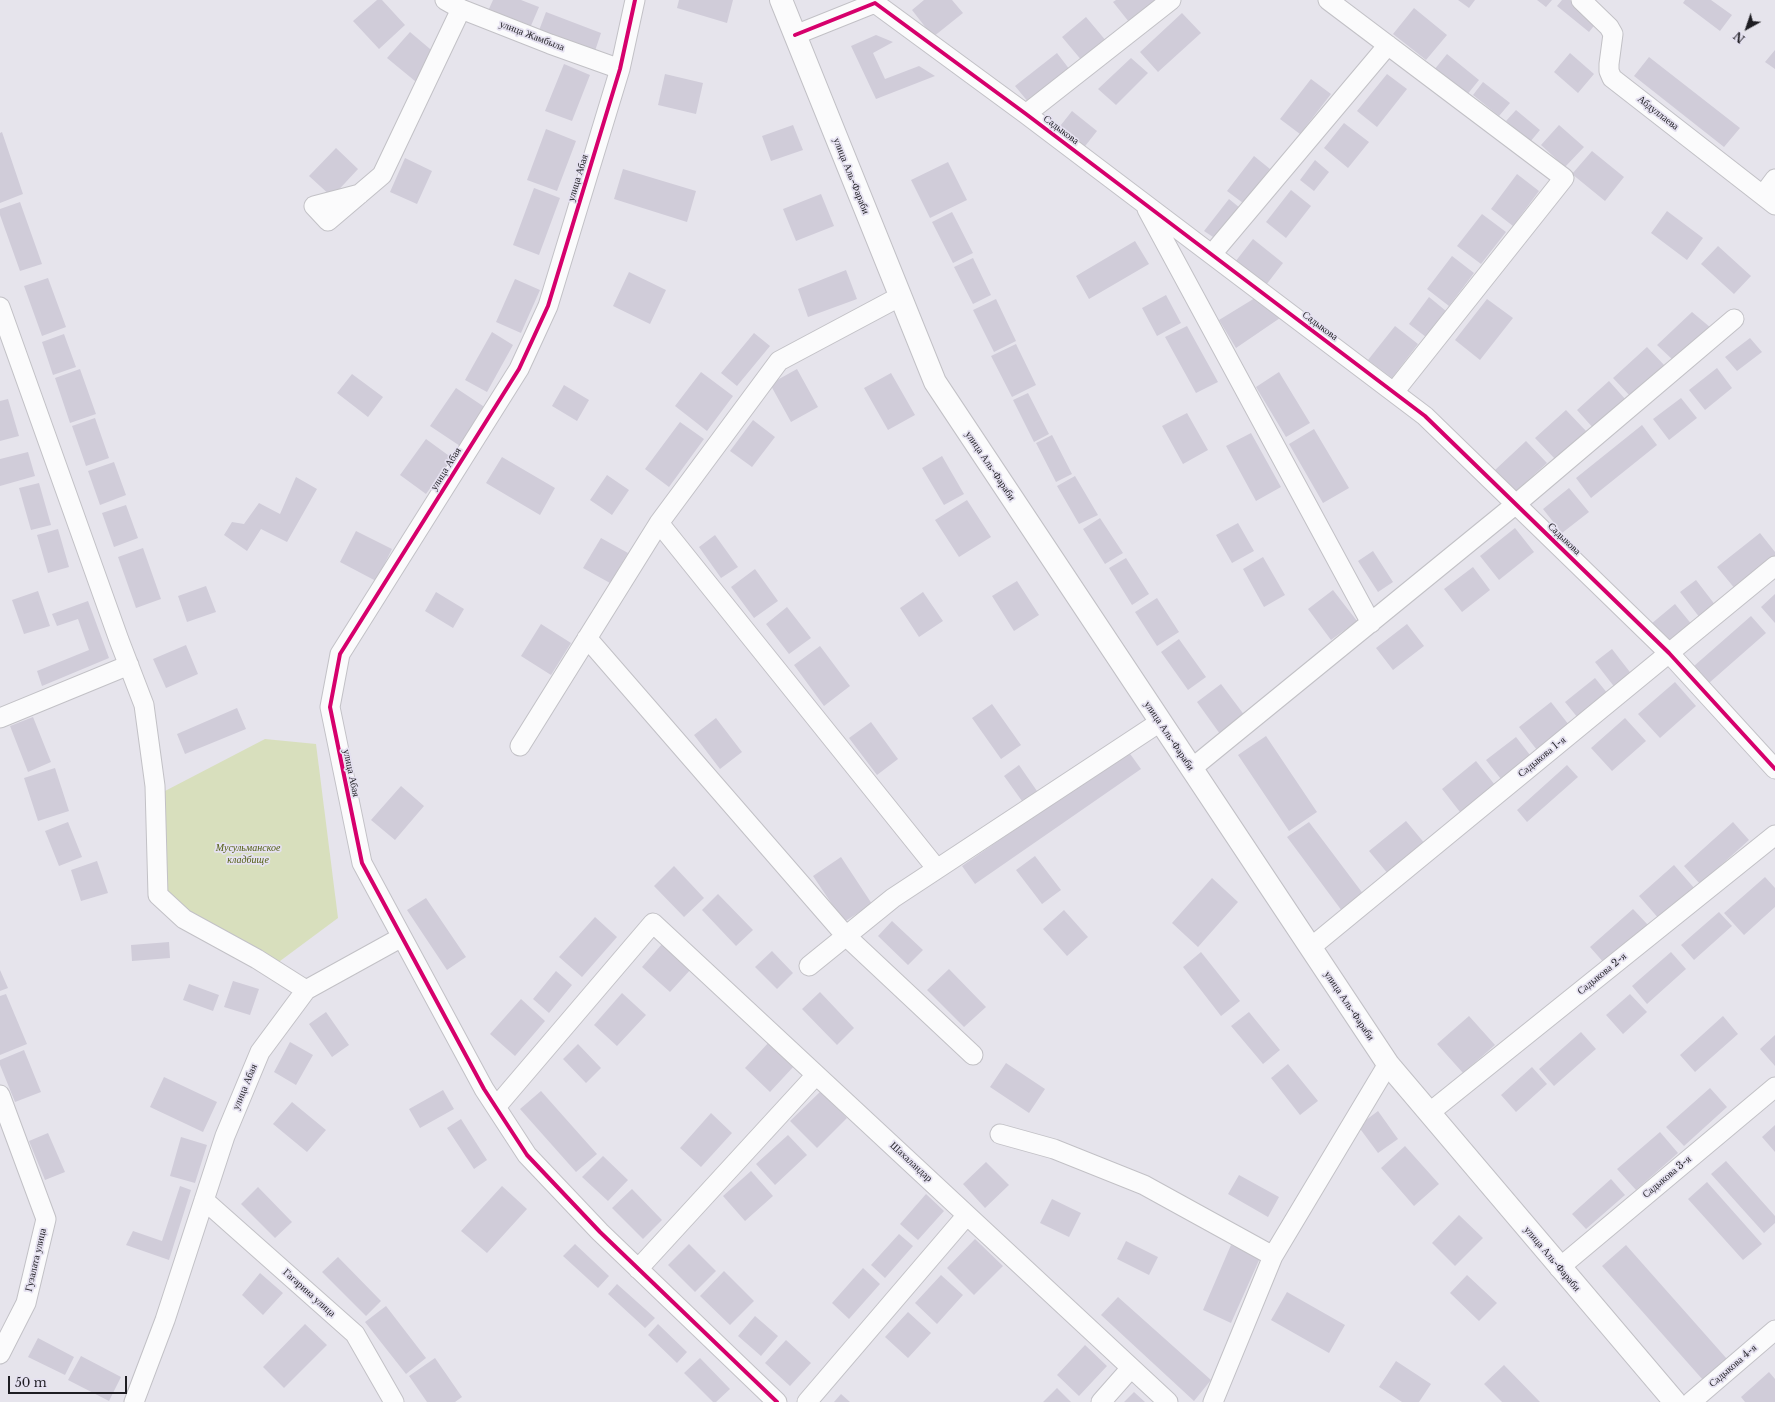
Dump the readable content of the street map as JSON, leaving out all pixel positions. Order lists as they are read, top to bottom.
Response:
{
  "streets": {
    "main road": ["улица Аль-Фараби"],
    "street": [
      "улица Жамбыла",
      "Абдуллаева",
      "Садыкова",
      "улица Абая",
      "Садыкова 1-я",
      "Садыкова 2-я",
      "Шахаландар",
      "Садыкова 3-я",
      "Гузалата улица",
      "Гагарина улица",
      "Садыкова 4-я"
    ]
  },
  "crossings": [
    ["улица Жамбыла", "улица Абая"],
    ["Садыкова", "улица Аль-Фараби"],
    ["Садыкова", "Садыкова 1-я"],
    ["улица Аль-Фараби", "Садыкова 1-я"],
    ["улица Аль-Фараби", "Садыкова 2-я"],
    ["улица Аль-Фараби", "Садыкова 3-я"],
    ["улица Абая", "Гагарина улица"]
  ],
  "parks": ["Мусульманское кладбище"],
  "scale_bar": "50 m",
  "north": "bottom left"
}
